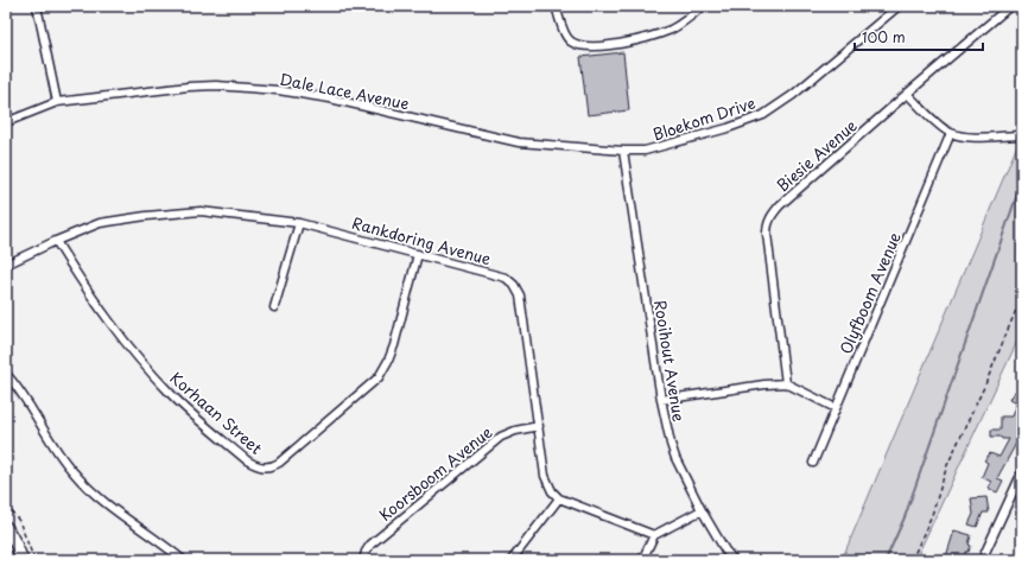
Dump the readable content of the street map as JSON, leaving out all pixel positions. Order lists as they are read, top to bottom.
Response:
{
  "streets": {
    "street": [
      "Dale Lace Avenue",
      "Bloekom Drive",
      "Biesie Avenue",
      "Rankdoring Avenue",
      "Olyfboom Avenue",
      "Rooihout Avenue",
      "Korhaan Street",
      "Koorsboom Avenue"
    ]
  },
  "crossings": [
    ["Dale Lace Avenue", "Bloekom Drive"],
    ["Dale Lace Avenue", "Rooihout Avenue"],
    ["Bloekom Drive", "Rooihout Avenue"],
    ["Rankdoring Avenue", "Korhaan Street"],
    ["Rankdoring Avenue", "Koorsboom Avenue"]
  ],
  "scale_bar": "100 m"
}
